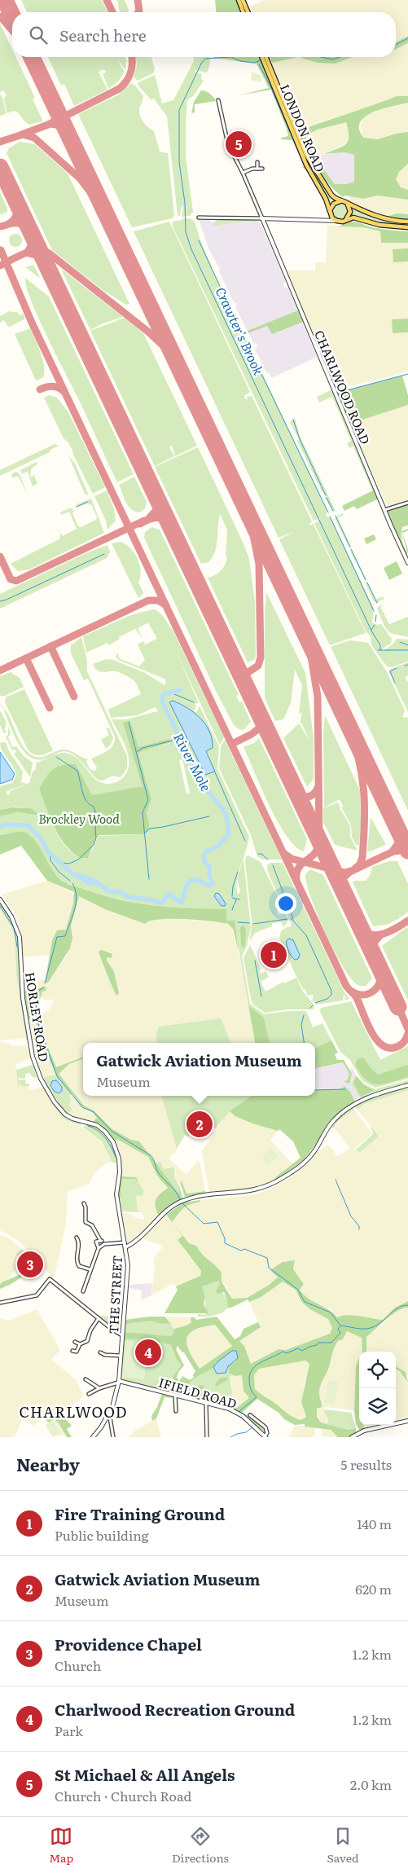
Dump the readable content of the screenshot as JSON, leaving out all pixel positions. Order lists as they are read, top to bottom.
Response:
{
  "streets": {
    "main road": ["LONDON ROAD"],
    "street": [
      "CHARLWOOD ROAD",
      "HORLEY ROAD",
      "THE STREET",
      "IFIELD ROAD"
    ]
  },
  "crossings": [
    ["HORLEY ROAD", "THE STREET"],
    ["THE STREET", "IFIELD ROAD"]
  ],
  "districts": ["CHARLWOOD"],
  "water": ["Crawter's Brook", "River Mole"],
  "parks": ["Brockley Wood"],
  "page": {
    "search": "Search here",
    "pins": [
      "5",
      "1",
      "2",
      "3",
      "4"
    ],
    "popup": ["Gatwick Aviation Museum", "Museum"],
    "heading": ["Nearby", "5 results"],
    "list": [
      {
        "mark": "1",
        "name": "Fire Training Ground",
        "note": "Public building",
        "value": "140 m"
      },
      {
        "mark": "2",
        "name": "Gatwick Aviation Museum",
        "note": "Museum",
        "value": "620 m"
      },
      {
        "mark": "3",
        "name": "Providence Chapel",
        "note": "Church",
        "value": "1.2 km"
      },
      {
        "mark": "4",
        "name": "Charlwood Recreation Ground",
        "note": "Park",
        "value": "1.2 km"
      },
      {
        "mark": "5",
        "name": "St Michael & All Angels",
        "note": "Church · Church Road",
        "value": "2.0 km"
      }
    ],
    "nav": ["Map", "Directions", "Saved"]
  }
}
